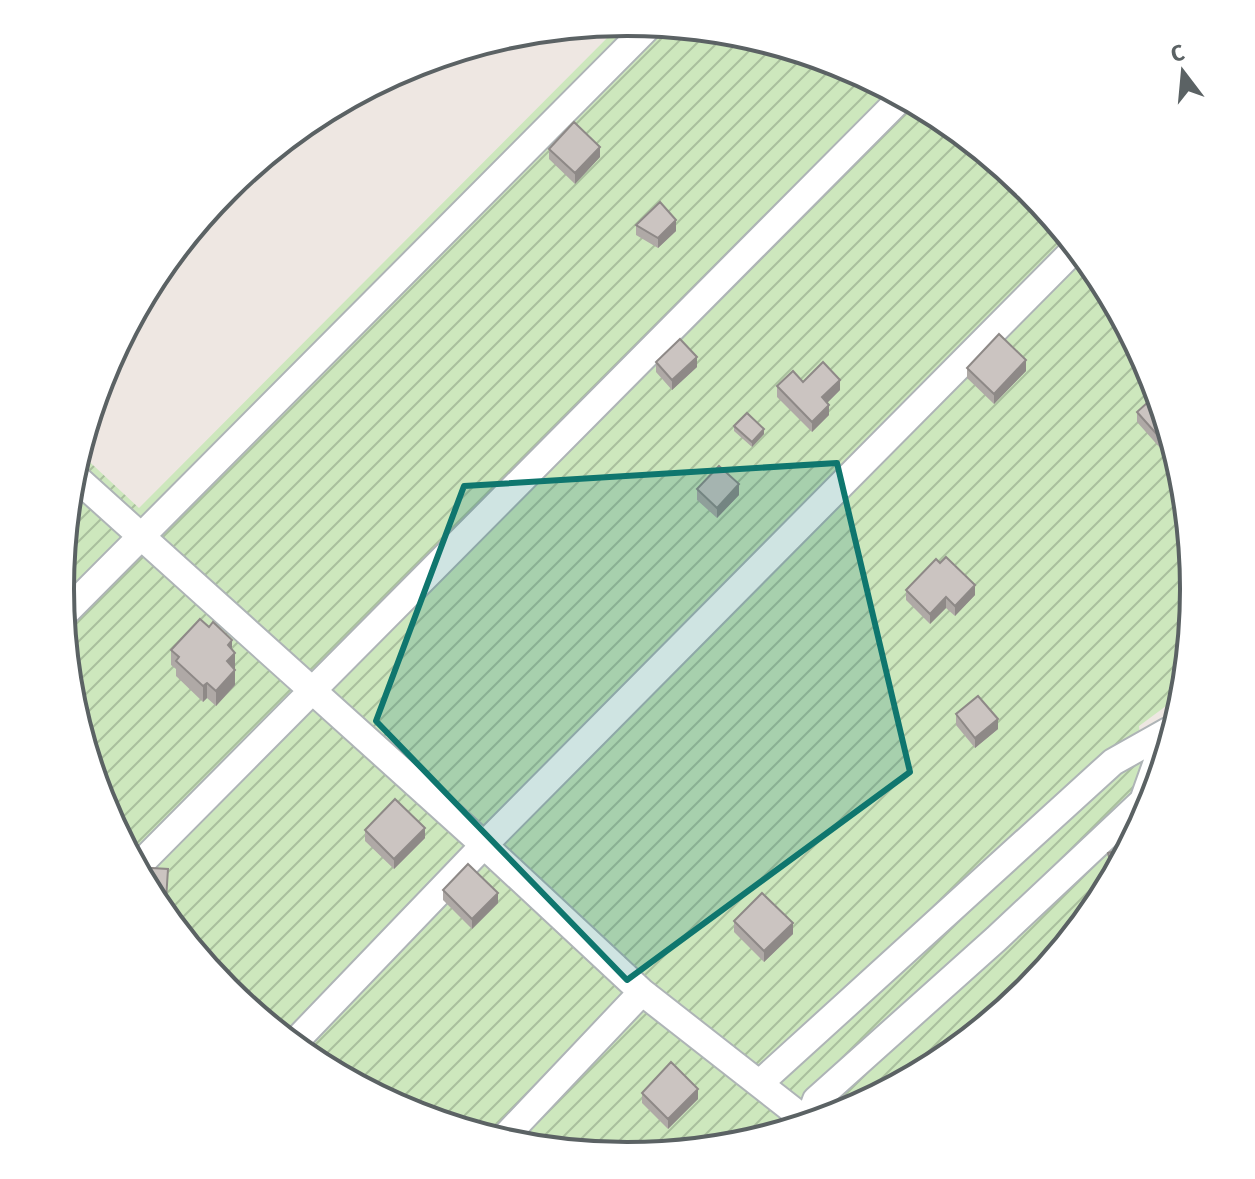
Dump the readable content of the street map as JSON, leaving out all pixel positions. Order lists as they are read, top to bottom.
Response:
{
  "north": "top"
}
